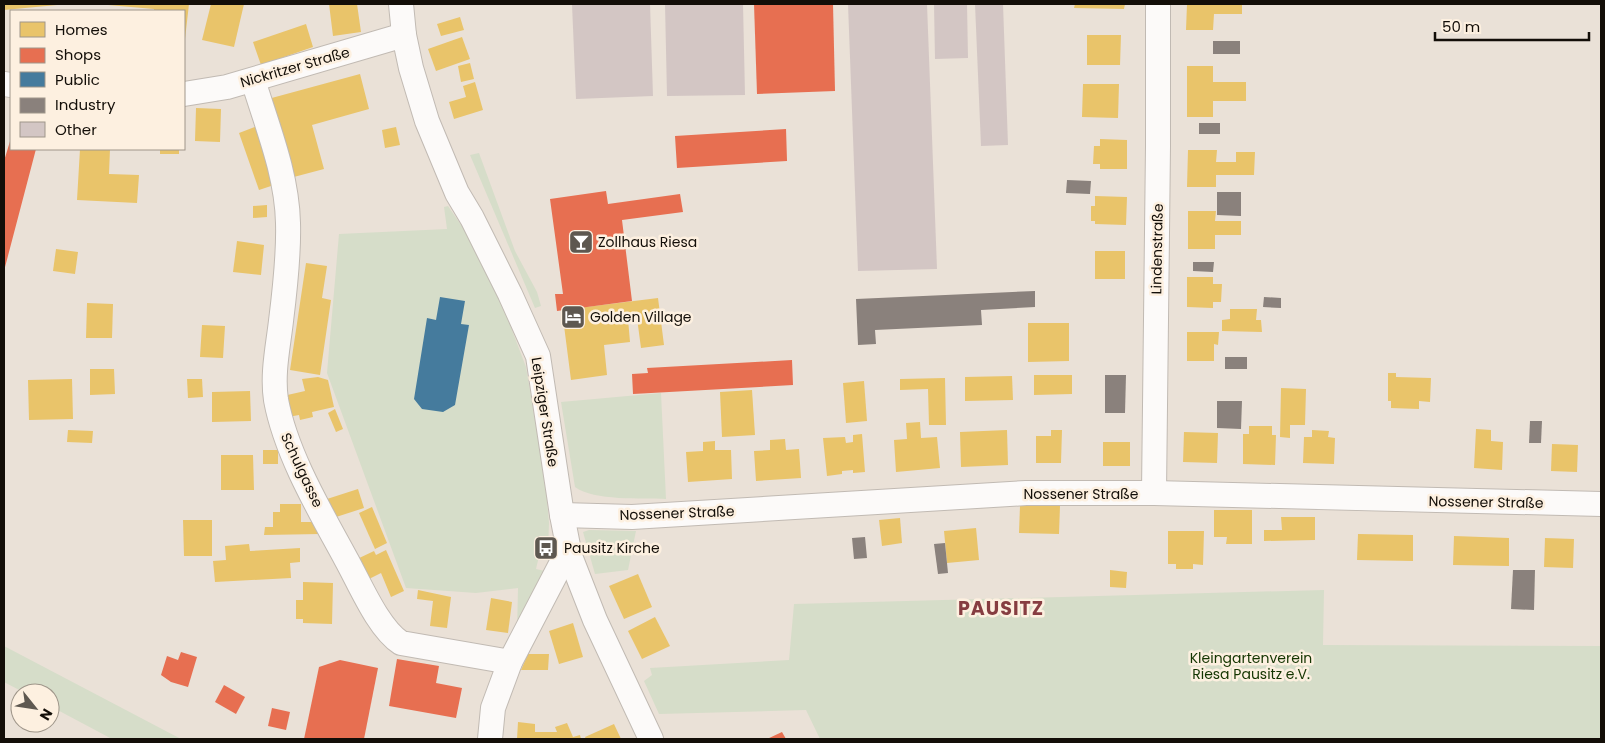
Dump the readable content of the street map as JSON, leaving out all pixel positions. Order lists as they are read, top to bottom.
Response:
{
  "streets": {
    "street": [
      "Nickritzer Straße",
      "Lindenstraße",
      "Leipziger Straße",
      "Schulgasse",
      "Nossener Straße"
    ]
  },
  "crossings": [
    ["Nickritzer Straße", "Leipziger Straße"],
    ["Nickritzer Straße", "Schulgasse"],
    ["Lindenstraße", "Nossener Straße"],
    ["Leipziger Straße", "Nossener Straße"]
  ],
  "districts": ["PAUSITZ"],
  "parks": ["Kleingartenverein Riesa Pausitz e.V."],
  "places": {
    "bar": ["Zollhaus Riesa"],
    "hotel": ["Golden Village"],
    "bus stop": ["Pausitz Kirche"]
  },
  "legend": [
    "Homes",
    "Shops",
    "Public",
    "Industry",
    "Other"
  ],
  "scale_bar": "50 m",
  "north": "bottom right"
}
